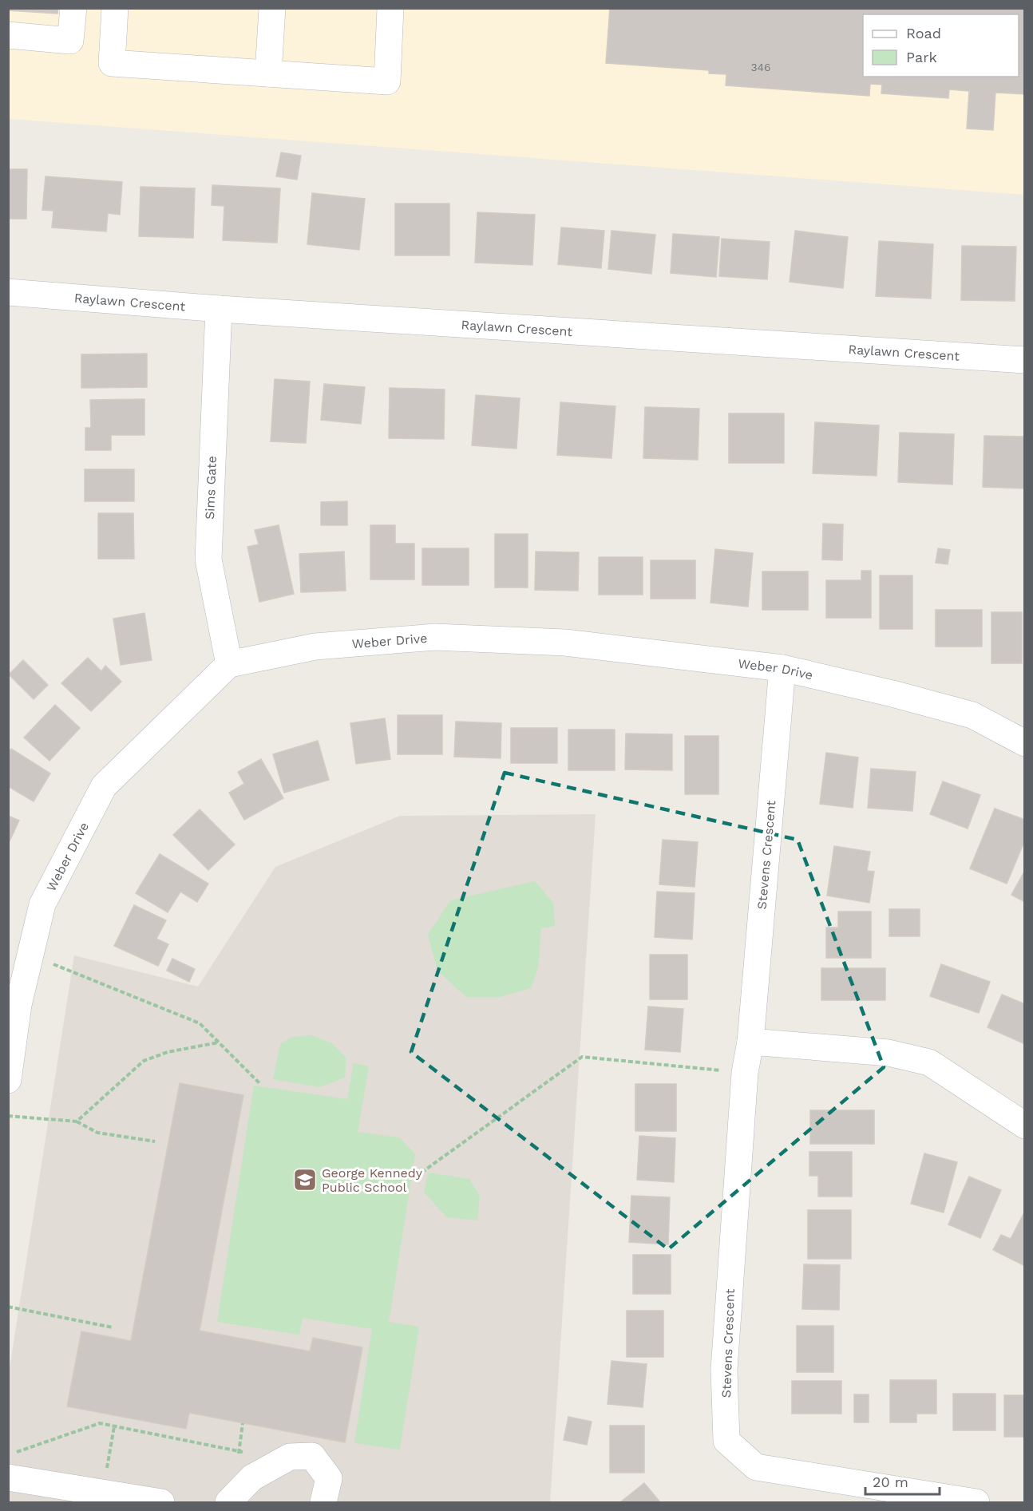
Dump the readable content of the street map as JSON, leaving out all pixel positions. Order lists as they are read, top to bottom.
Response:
{
  "streets": {
    "street": [
      "Raylawn Crescent",
      "Sims Gate",
      "Weber Drive",
      "Stevens Crescent"
    ]
  },
  "crossings": [
    ["Raylawn Crescent", "Sims Gate"],
    ["Sims Gate", "Weber Drive"],
    ["Weber Drive", "Stevens Crescent"]
  ],
  "places": {
    "school or university": ["George Kennedy Public School"]
  },
  "house_numbers": ["346"],
  "legend": ["Road", "Park"],
  "scale_bar": "20 m"
}
